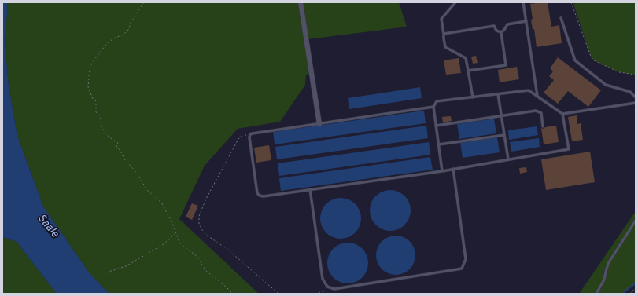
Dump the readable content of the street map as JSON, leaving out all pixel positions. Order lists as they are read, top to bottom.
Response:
{
  "water": ["Saale"]
}
